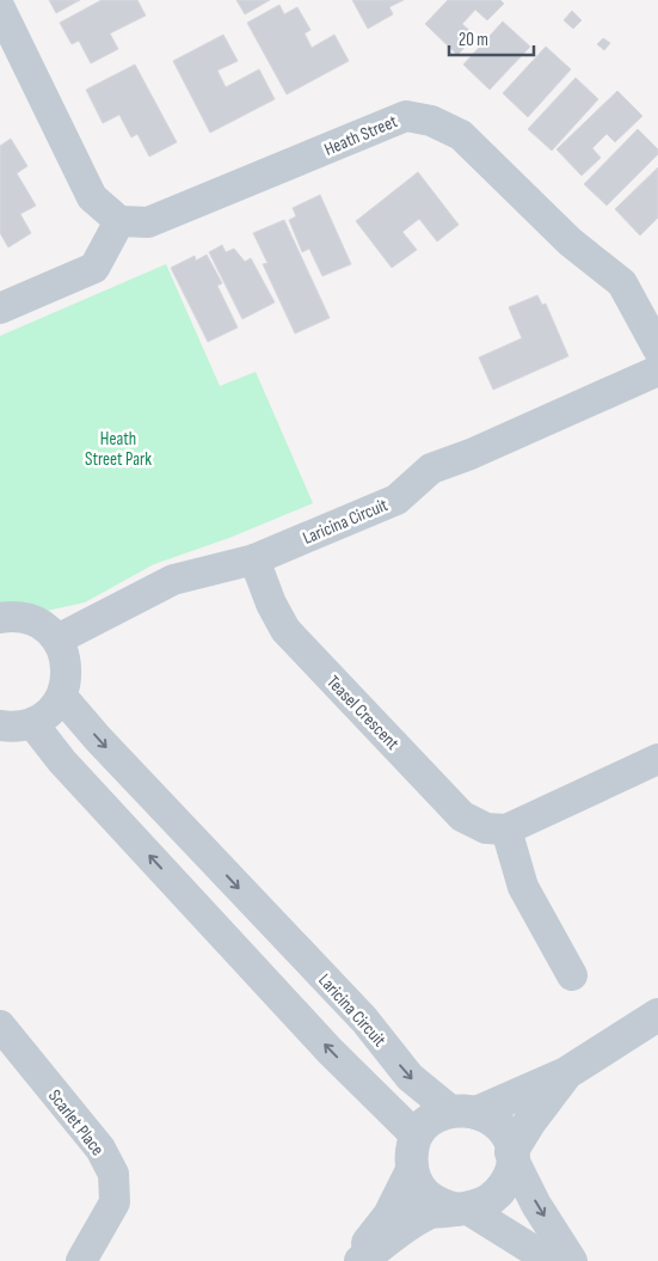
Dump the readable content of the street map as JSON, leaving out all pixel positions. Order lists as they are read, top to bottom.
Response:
{
  "streets": {
    "street": [
      "Heath Street",
      "Laricina Circuit",
      "Teasel Crescent",
      "Scarlet Place"
    ]
  },
  "crossings": [
    ["Laricina Circuit", "Teasel Crescent"]
  ],
  "parks": ["Heath Street Park"],
  "scale_bar": "20 m"
}
